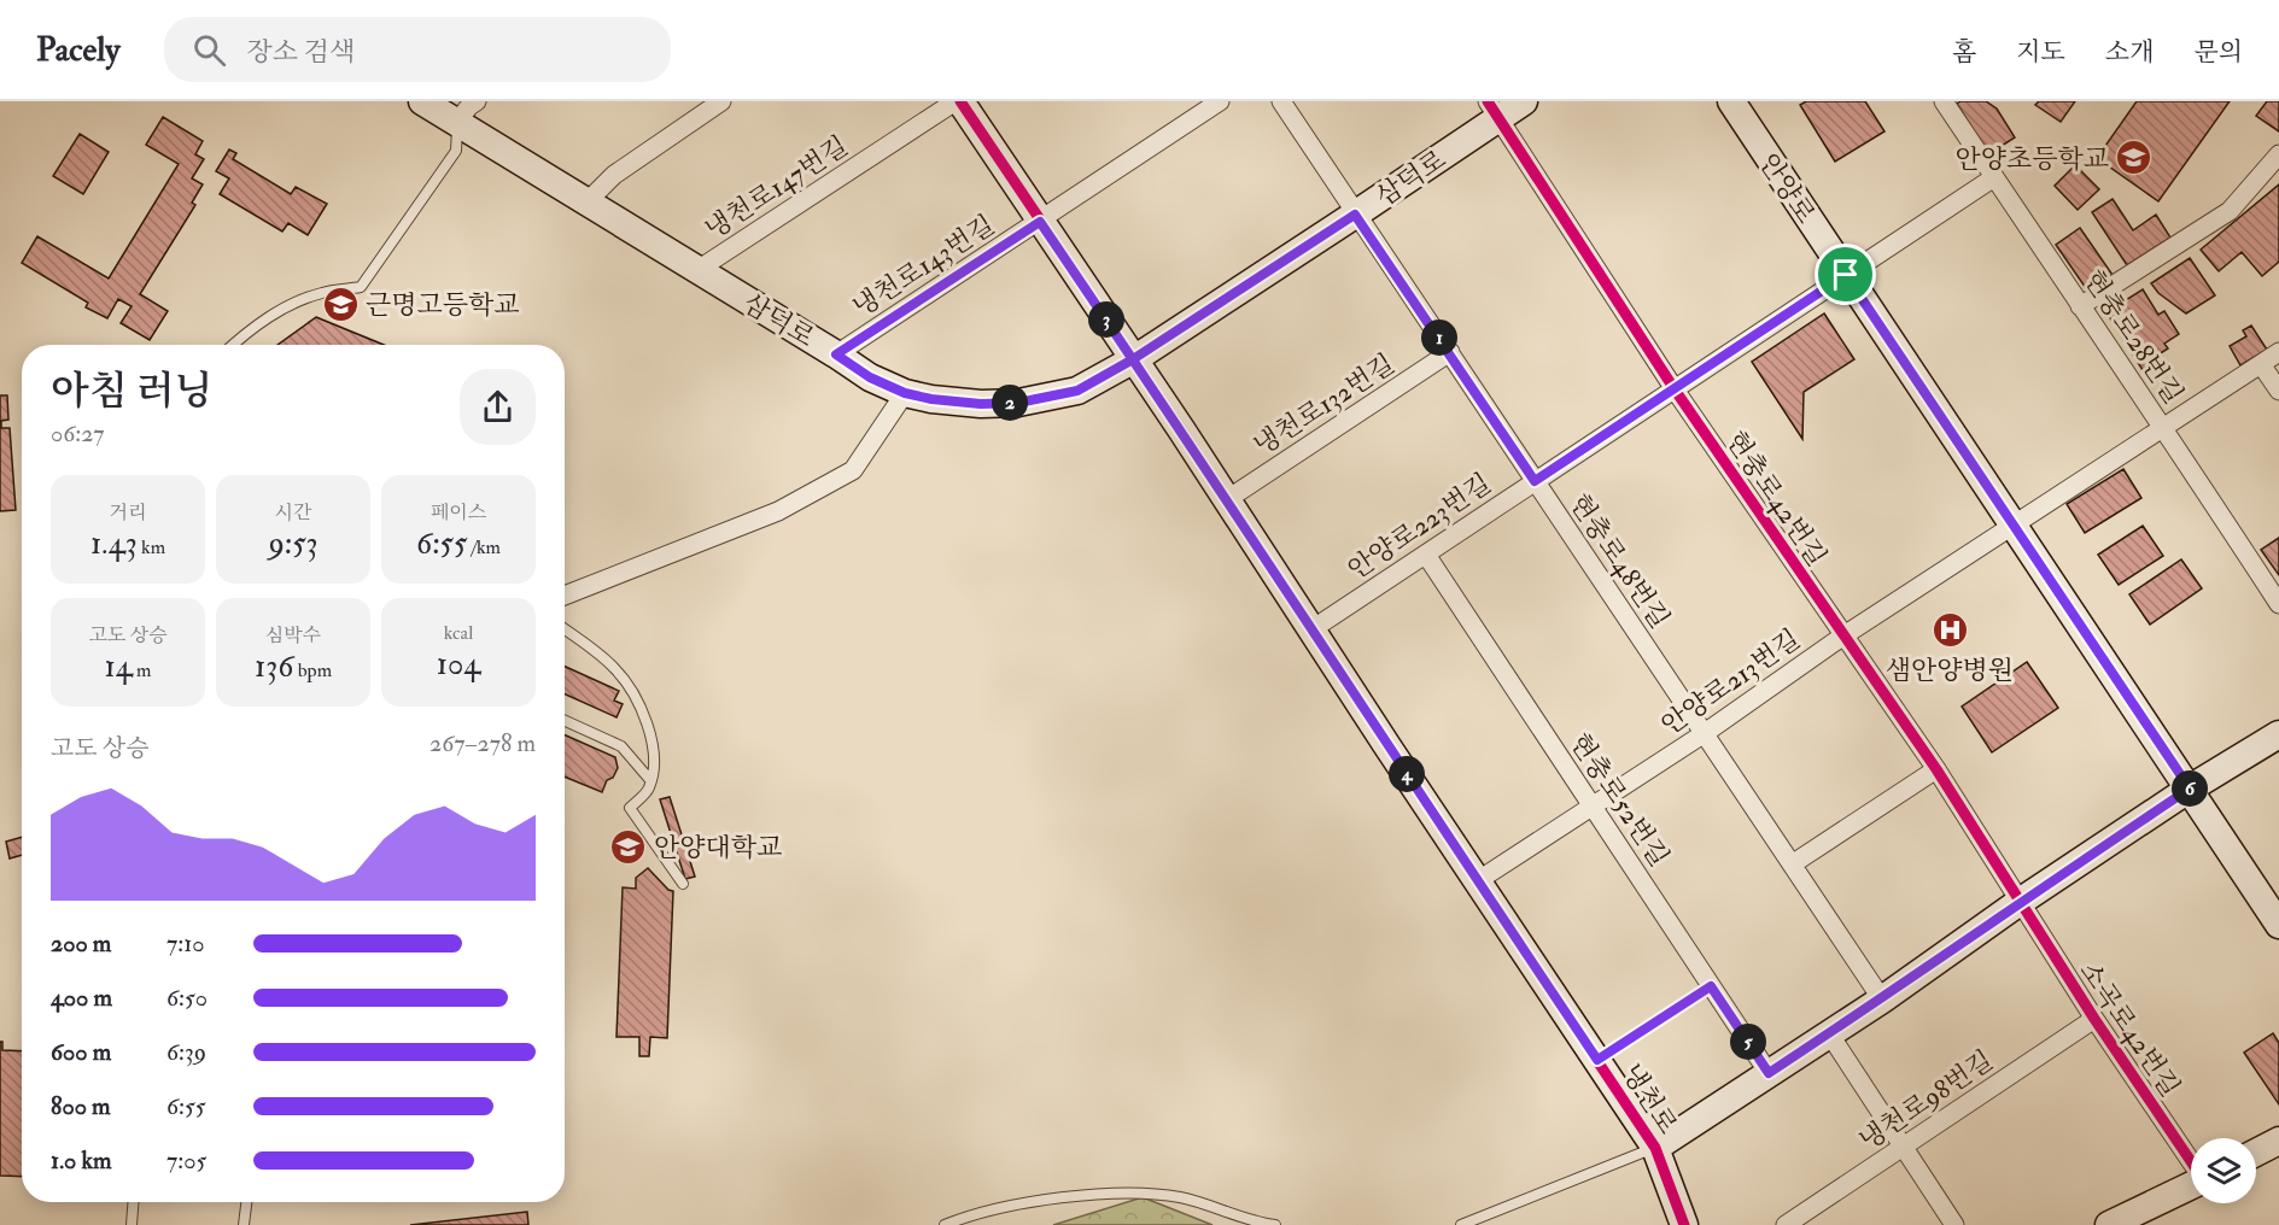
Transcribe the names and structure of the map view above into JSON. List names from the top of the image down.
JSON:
{
  "streets": {
    "street": [
      "삼덕로",
      "냉천로147번길",
      "안양로",
      "냉천로143번길",
      "현충로28번길",
      "냉천로132번길",
      "현충로42번길",
      "안양로223번길",
      "현충로48번길",
      "안양로213번길",
      "현충로52번길",
      "소곡로42번길",
      "냉천로",
      "냉천로98번길"
    ]
  },
  "crossings": [
    ["삼덕로", "냉천로147번길"],
    ["삼덕로", "냉천로143번길"],
    ["삼덕로", "현충로42번길"],
    ["삼덕로", "현충로48번길"],
    ["삼덕로", "냉천로"],
    ["냉천로147번길", "냉천로"],
    ["안양로", "안양로223번길"],
    ["안양로", "안양로213번길"],
    ["냉천로143번길", "냉천로"],
    ["현충로28번길", "안양로213번길"],
    ["냉천로132번길", "현충로48번길"],
    ["냉천로132번길", "냉천로"],
    ["현충로42번길", "안양로223번길"],
    ["현충로42번길", "안양로213번길"],
    ["현충로42번길", "소곡로42번길"],
    ["안양로223번길", "현충로48번길"],
    ["안양로223번길", "현충로52번길"],
    ["안양로223번길", "냉천로"],
    ["현충로48번길", "안양로213번길"],
    ["안양로213번길", "현충로52번길"],
    ["안양로213번길", "냉천로"],
    ["현충로52번길", "냉천로"],
    ["소곡로42번길", "냉천로98번길"]
  ],
  "places": {
    "school or university": ["안양초등학교", "근명고등학교", "안양대학교"],
    "hospital": ["샘안양병원"]
  },
  "page": {
    "header": "Pacely",
    "search": "장소 검색",
    "nav": [
      "홈",
      "지도",
      "소개",
      "문의"
    ],
    "pins": [
      "3",
      "1",
      "2",
      "4",
      "6",
      "5"
    ],
    "heading": ["아침 러닝", "06:27"],
    "stats": [
      ["거리", "1.43 km"],
      ["시간", "9:53"],
      ["페이스", "6:55 /km"],
      ["고도 상승", "14 m"],
      ["심박수", "136 bpm"],
      ["kcal", "104"]
    ],
    "chart": ["고도 상승", "267–278 m"],
    "list": [
      {
        "name": "200 m",
        "note": "7:10"
      },
      {
        "name": "400 m",
        "note": "6:50"
      },
      {
        "name": "600 m",
        "note": "6:39"
      },
      {
        "name": "800 m",
        "note": "6:55"
      },
      {
        "name": "1.0 km",
        "note": "7:05"
      }
    ]
  }
}
